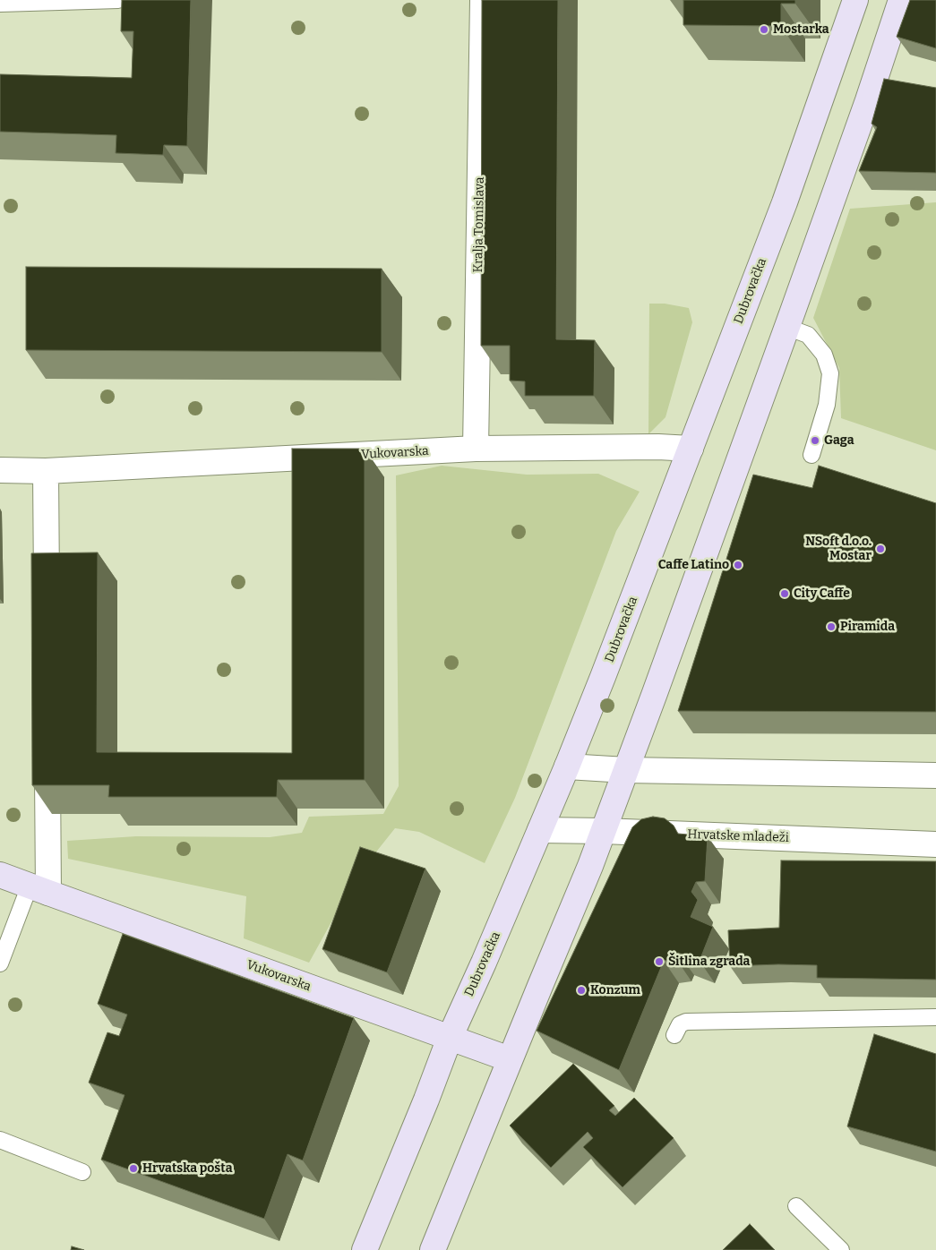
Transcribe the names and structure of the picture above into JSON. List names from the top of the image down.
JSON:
{
  "streets": {
    "street": [
      "Kralja Tomislava",
      "Dubrovačka",
      "Vukovarska",
      "Hrvatske mladeži"
    ]
  },
  "crossings": [
    ["Kralja Tomislava", "Vukovarska"],
    ["Dubrovačka", "Vukovarska"],
    ["Dubrovačka", "Hrvatske mladeži"]
  ],
  "places": [
    "Mostarka",
    "Gaga",
    "NSoft d.o.o. Mostar",
    "Caffe Latino",
    "City Caffe",
    "Piramida",
    "Šitlina zgrada",
    "Konzum",
    "Hrvatska pošta"
  ]
}
